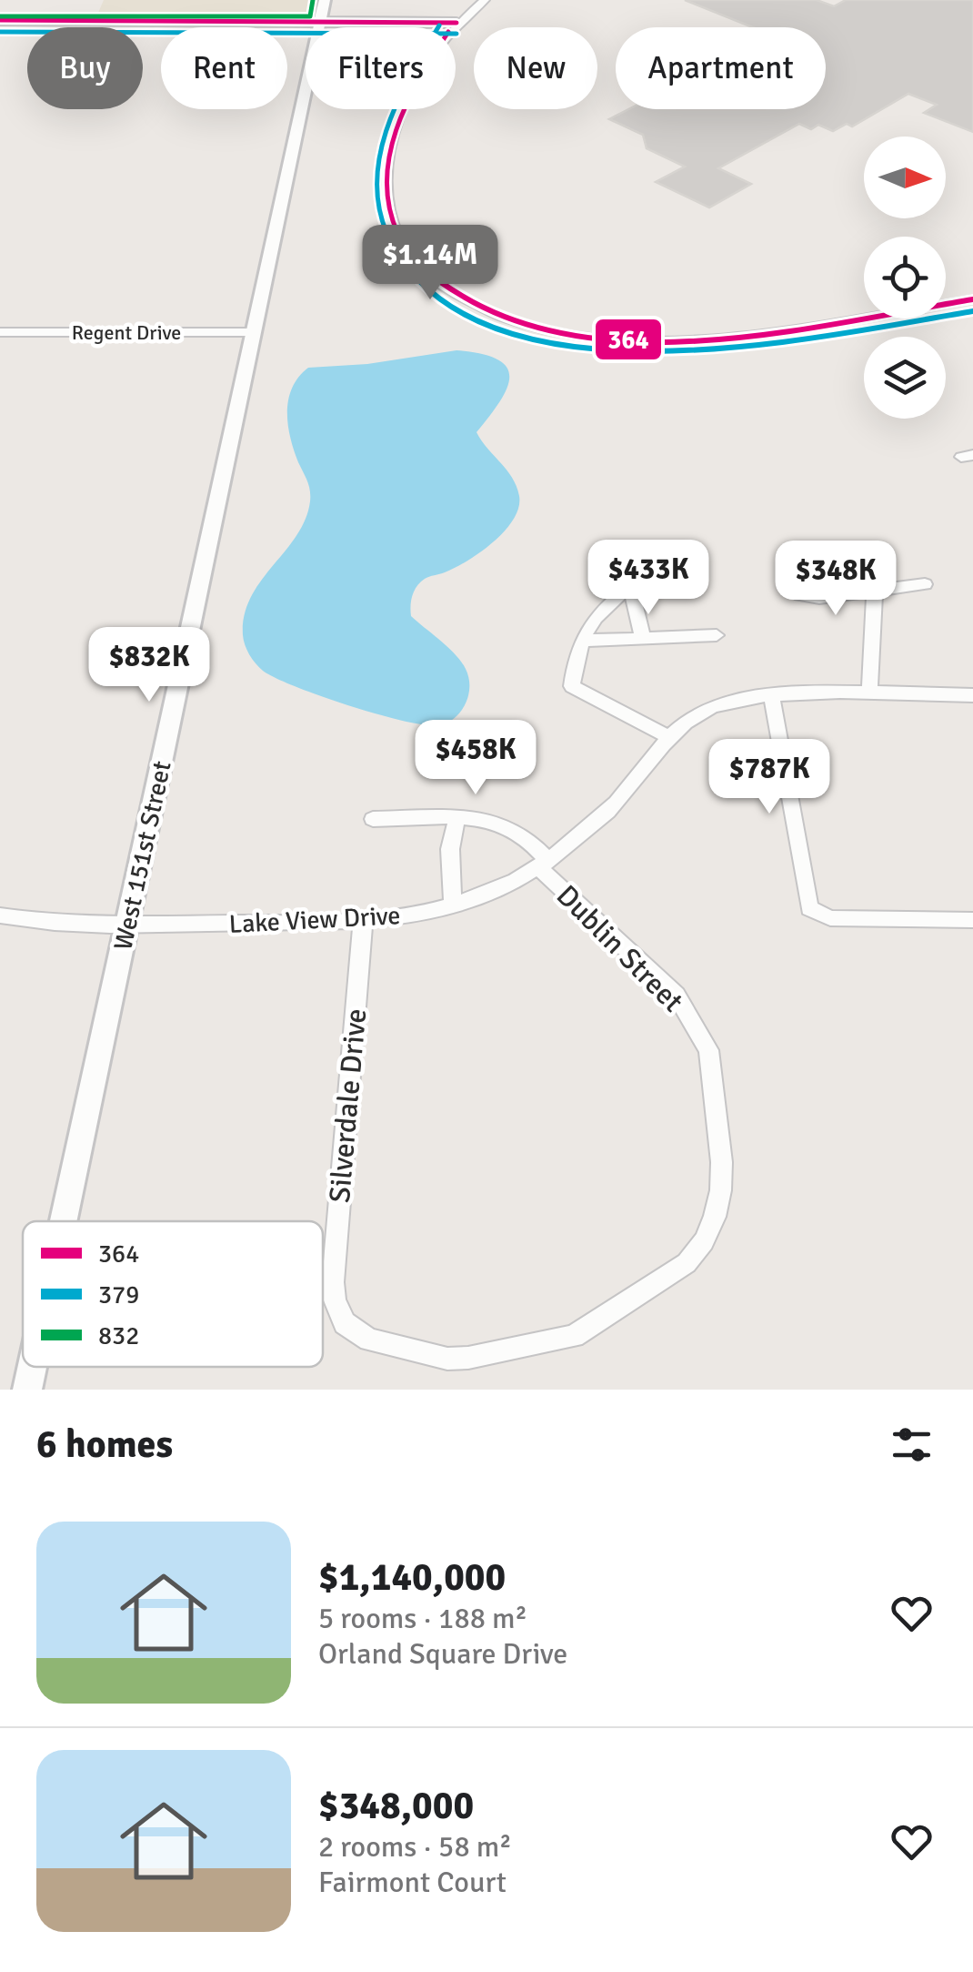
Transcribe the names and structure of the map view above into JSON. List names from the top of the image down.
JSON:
{
  "streets": {
    "street": [
      "Regent Drive",
      "West 151st Street",
      "Lake View Drive",
      "Dublin Street",
      "Silverdale Drive"
    ]
  },
  "crossings": [
    ["Regent Drive", "West 151st Street"],
    ["West 151st Street", "Lake View Drive"],
    ["Lake View Drive", "Dublin Street"],
    ["Lake View Drive", "Silverdale Drive"],
    ["Dublin Street", "Silverdale Drive"]
  ],
  "lines": ["transit line 832", "transit line 364", "transit line 379"],
  "legend": ["364", "379", "832"],
  "north": "right",
  "page": {
    "chip": [
      "Buy",
      "Rent",
      "Filters",
      "New",
      "Apartment"
    ],
    "price": [
      "$1.14M",
      "$433K",
      "$348K",
      "$832K",
      "$458K",
      "$787K"
    ],
    "heading": "6 homes",
    "list": [
      {
        "name": "$1,140,000",
        "note": "5 rooms · 188 m² · Orland Square Drive"
      },
      {
        "name": "$348,000",
        "note": "2 rooms · 58 m² · Fairmont Court"
      }
    ]
  }
}
